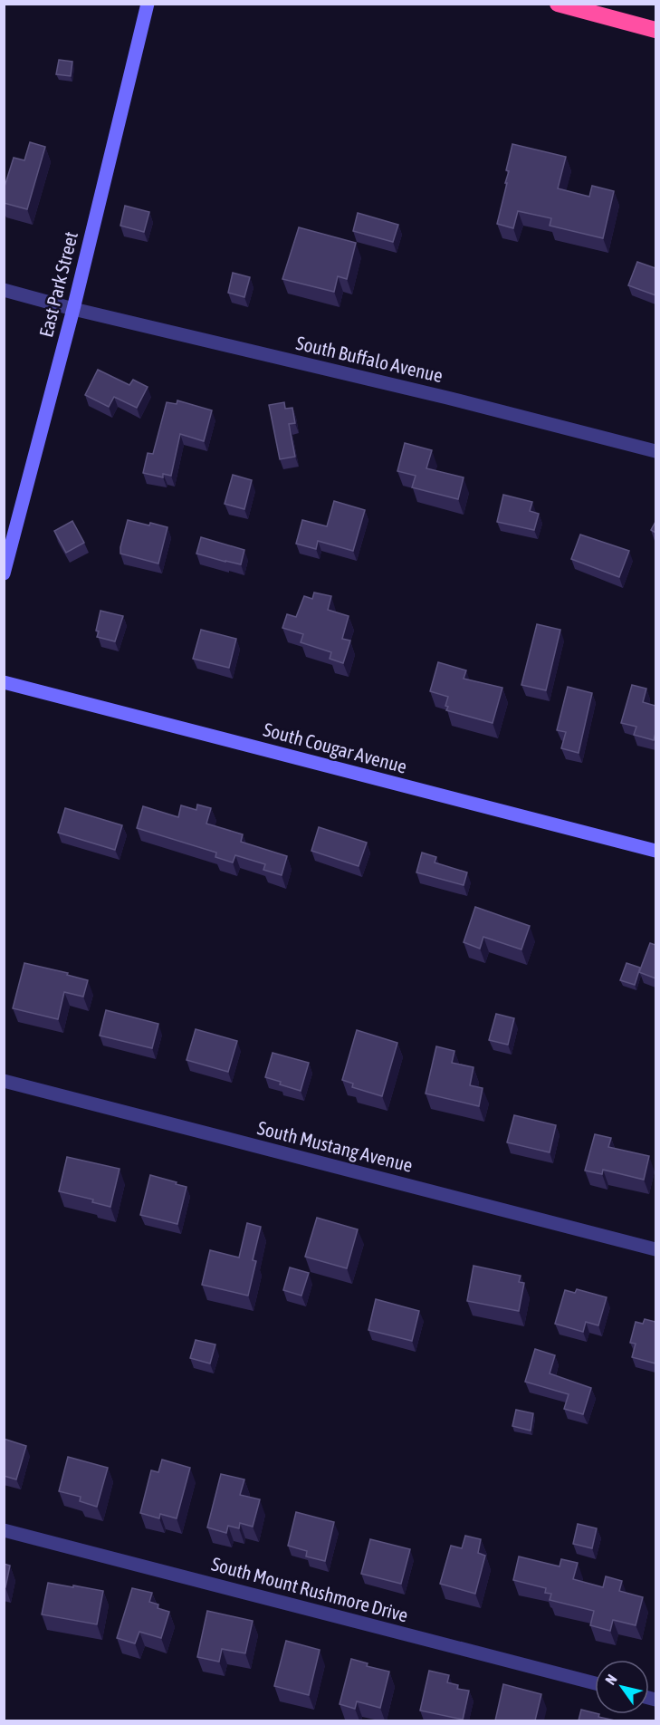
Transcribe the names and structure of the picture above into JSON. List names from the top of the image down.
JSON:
{
  "streets": {
    "street": [
      "East Park Street",
      "South Buffalo Avenue",
      "South Cougar Avenue",
      "South Mustang Avenue",
      "South Mount Rushmore Drive"
    ]
  },
  "crossings": [
    ["East Park Street", "South Buffalo Avenue"]
  ],
  "north": "top left"
}
